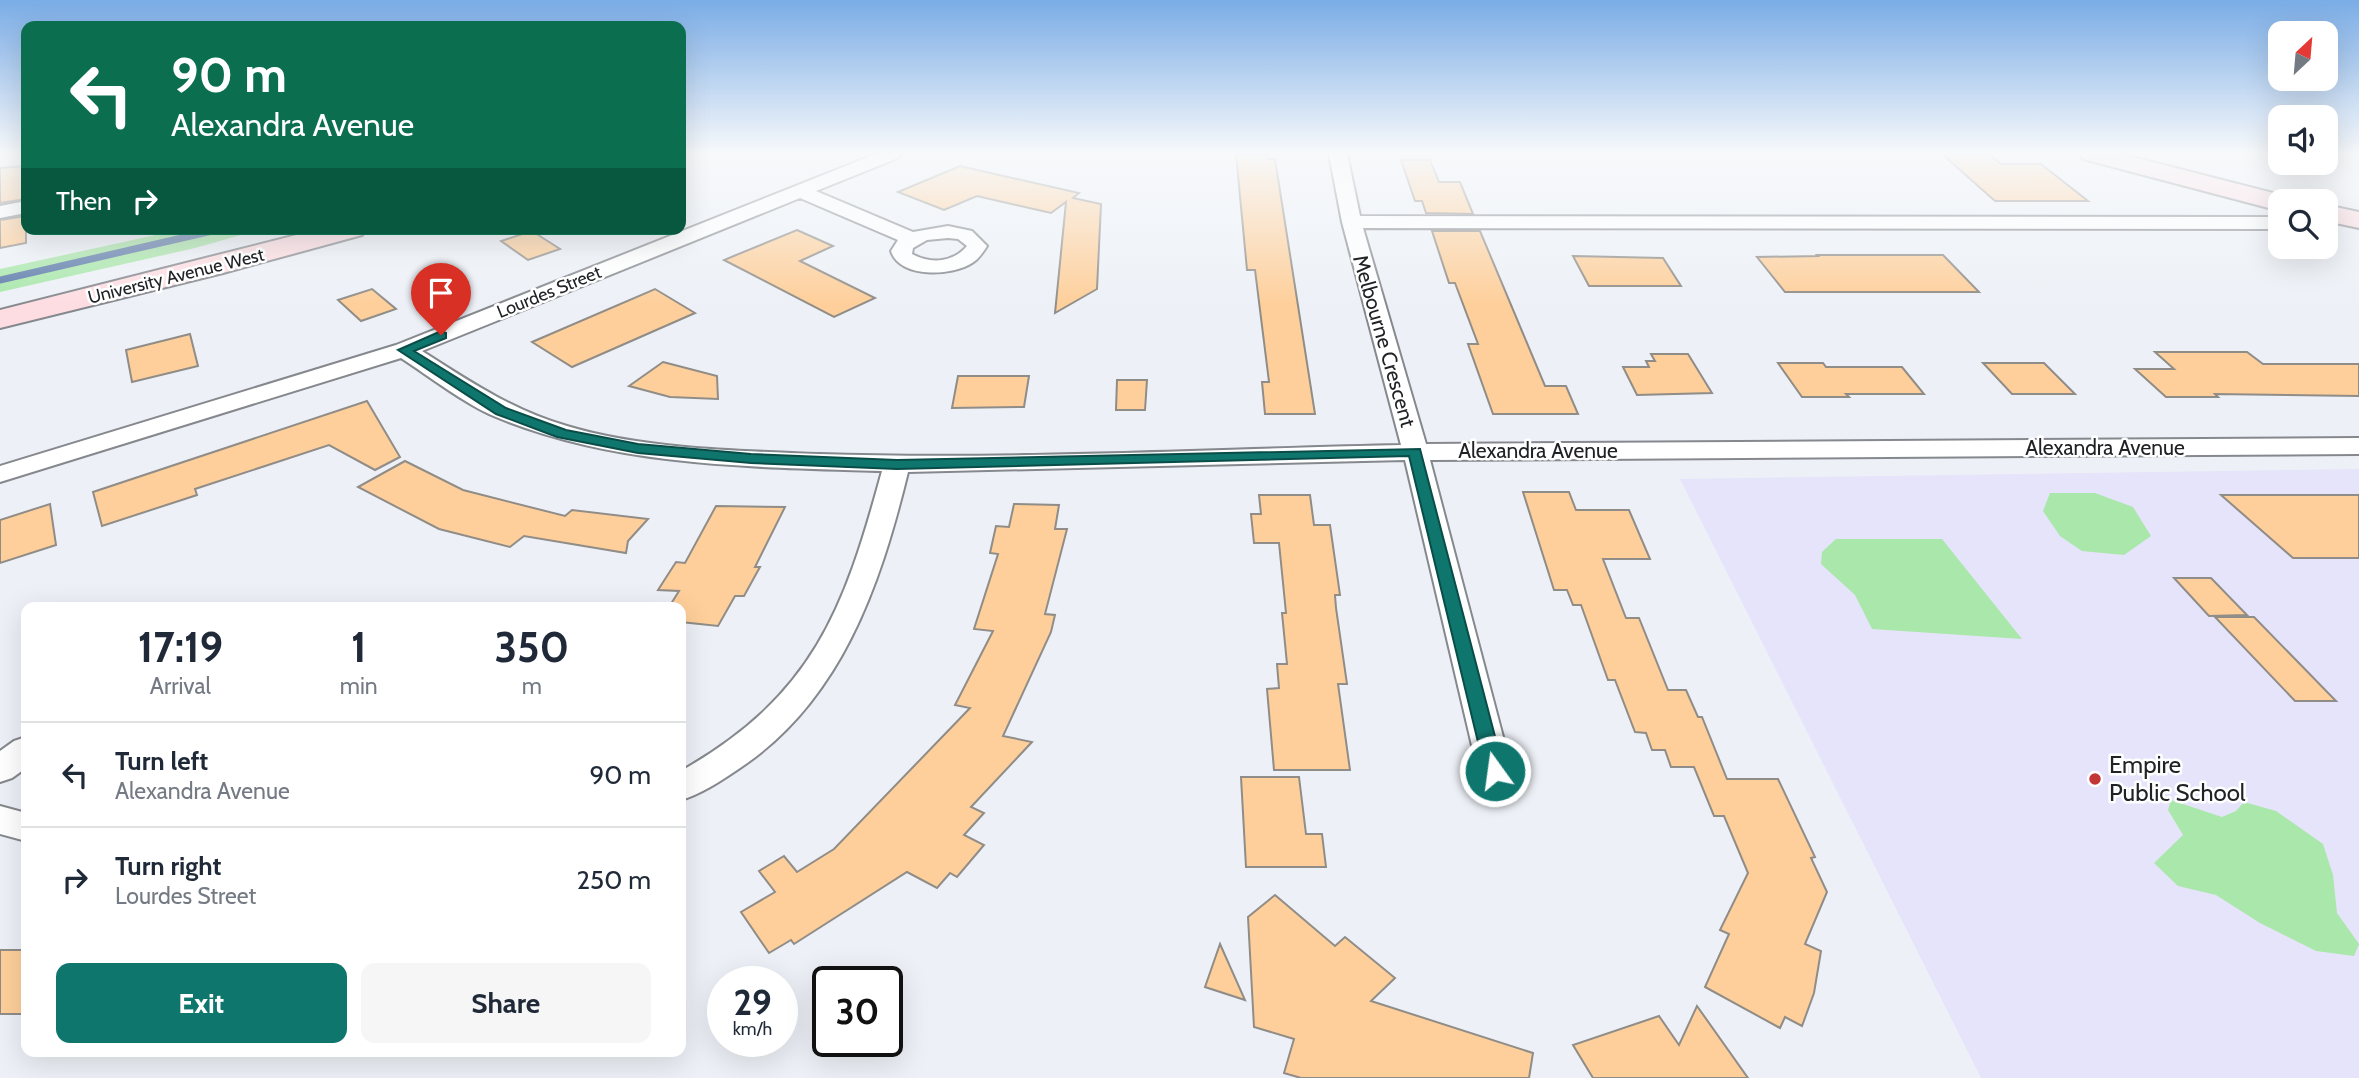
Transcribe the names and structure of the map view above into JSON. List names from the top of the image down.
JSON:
{
  "streets": {
    "main road": ["University Avenue West"],
    "street": ["Lourdes Street", "Melbourne Crescent", "Alexandra Avenue"]
  },
  "crossings": [
    ["Lourdes Street", "Alexandra Avenue"],
    ["Melbourne Crescent", "Alexandra Avenue"]
  ],
  "places": ["Empire Public School"],
  "north": "top right",
  "page": {
    "turn": ["90 m", "Alexandra Avenue"],
    "then": "Then",
    "eta": [
      "17:19",
      "Arrival",
      "1",
      "min",
      "350",
      "m"
    ],
    "list": [
      {
        "name": "Turn left",
        "note": "Alexandra Avenue",
        "value": "90 m"
      },
      {
        "name": "Turn right",
        "note": "Lourdes Street",
        "value": "250 m"
      }
    ],
    "buttons": ["Exit", "Share"],
    "speed": "29 km/h",
    "limit": "30"
  }
}
